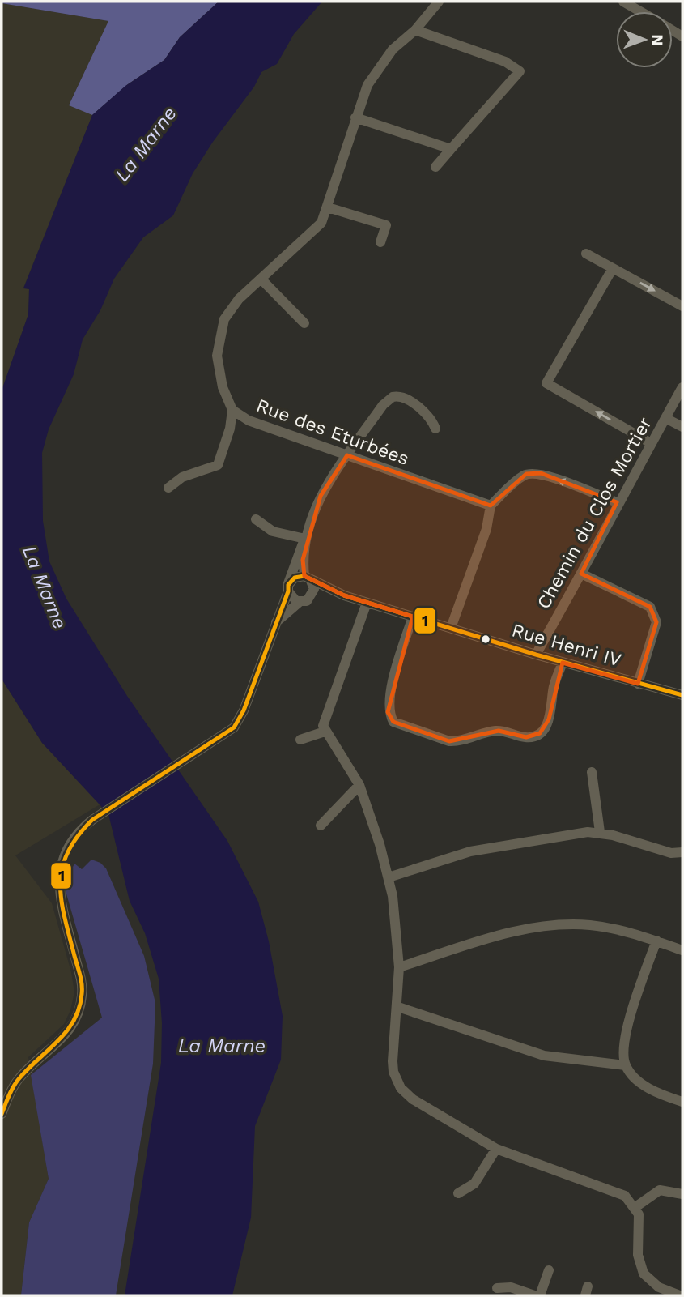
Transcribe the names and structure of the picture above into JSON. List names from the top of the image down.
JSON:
{
  "streets": {
    "street": ["Rue des Eturbées", "Chemin du Clos Mortier", "Rue Henri IV"]
  },
  "crossings": [
    ["Chemin du Clos Mortier", "Rue Henri IV"]
  ],
  "water": ["La Marne"],
  "lines": ["transit line 1"],
  "north": "right"
}
